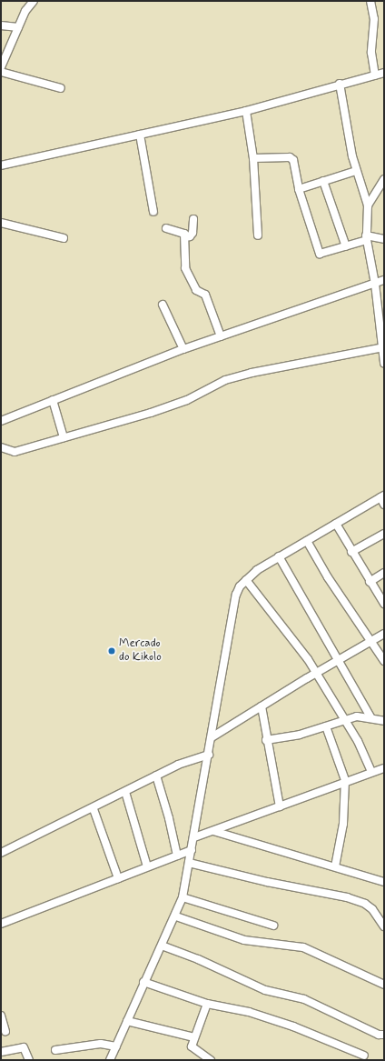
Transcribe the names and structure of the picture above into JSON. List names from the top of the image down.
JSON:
{
  "places": ["Mercado do Kikolo"]
}
